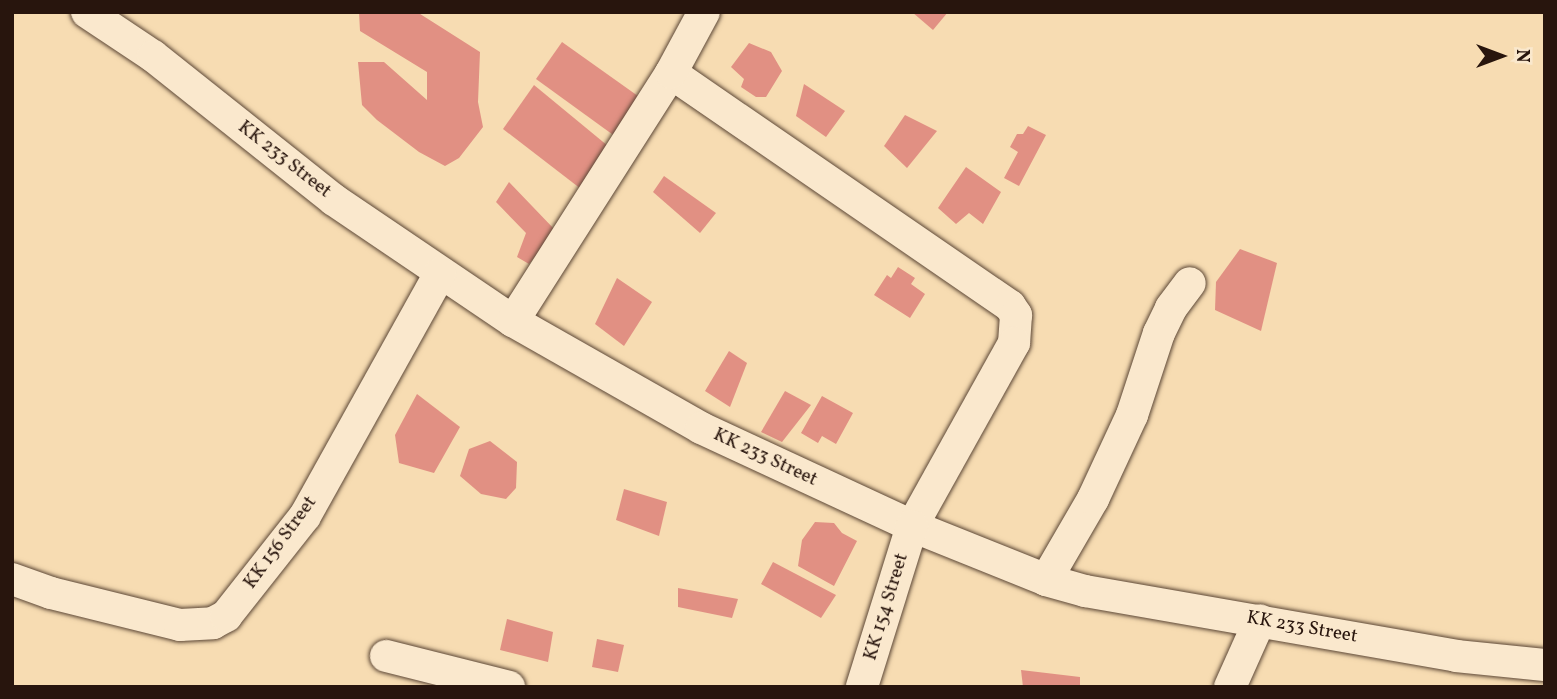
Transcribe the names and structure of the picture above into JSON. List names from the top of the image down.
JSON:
{
  "streets": {
    "street": ["KK 233 Street", "KK 156 Street", "KK 154 Street"]
  },
  "crossings": [
    ["KK 233 Street", "KK 156 Street"],
    ["KK 233 Street", "KK 154 Street"]
  ],
  "north": "right"
}
